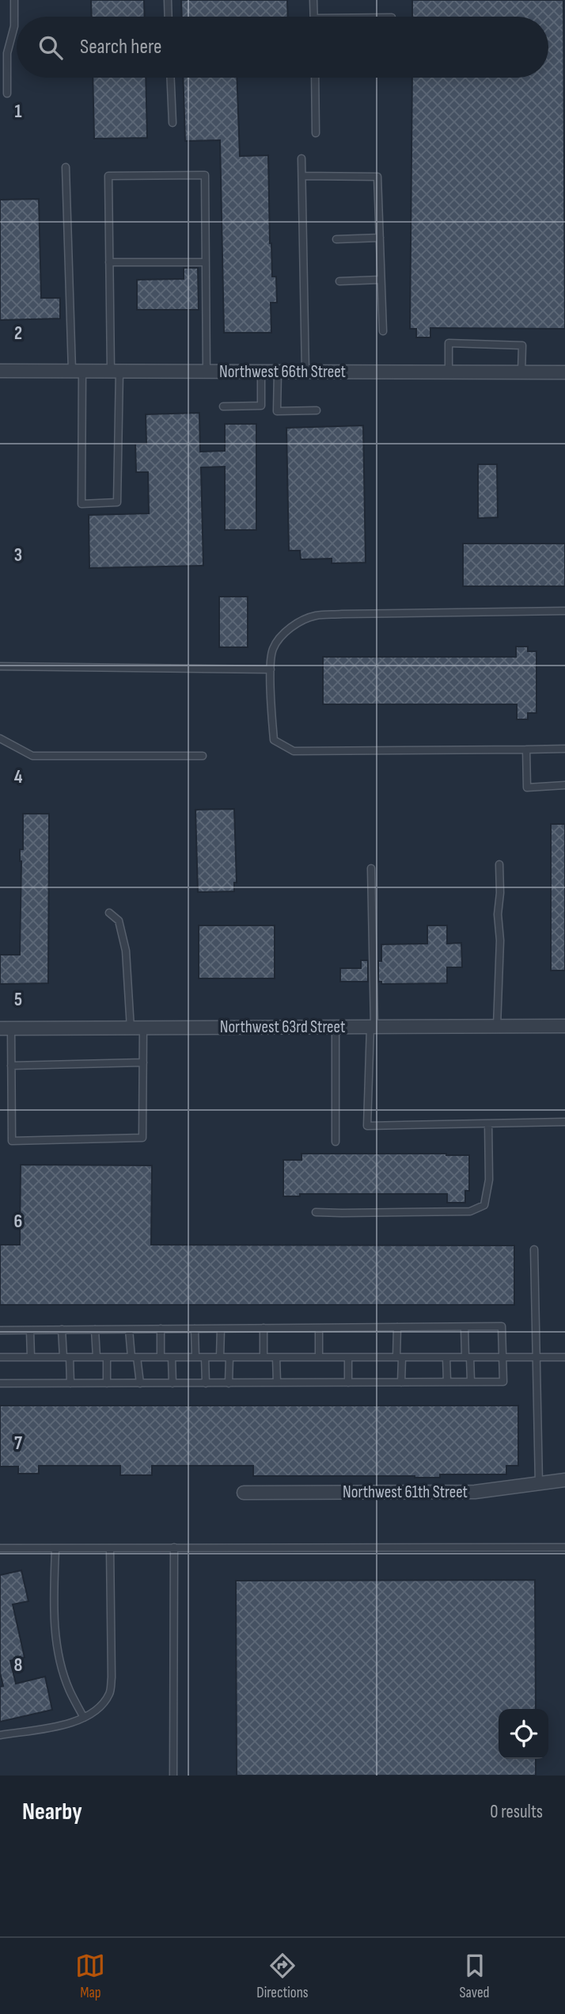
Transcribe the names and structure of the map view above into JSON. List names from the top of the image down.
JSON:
{
  "streets": {
    "street": ["Northwest 66th Street", "Northwest 63rd Street", "Northwest 61th Street"]
  },
  "page": {
    "search": "Search here",
    "heading": ["Nearby", "0 results"],
    "nav": ["Map", "Directions", "Saved"]
  },
  "grid": {
    "rows": [
      "1",
      "2",
      "3",
      "4",
      "5",
      "6",
      "7",
      "8"
    ]
  }
}
